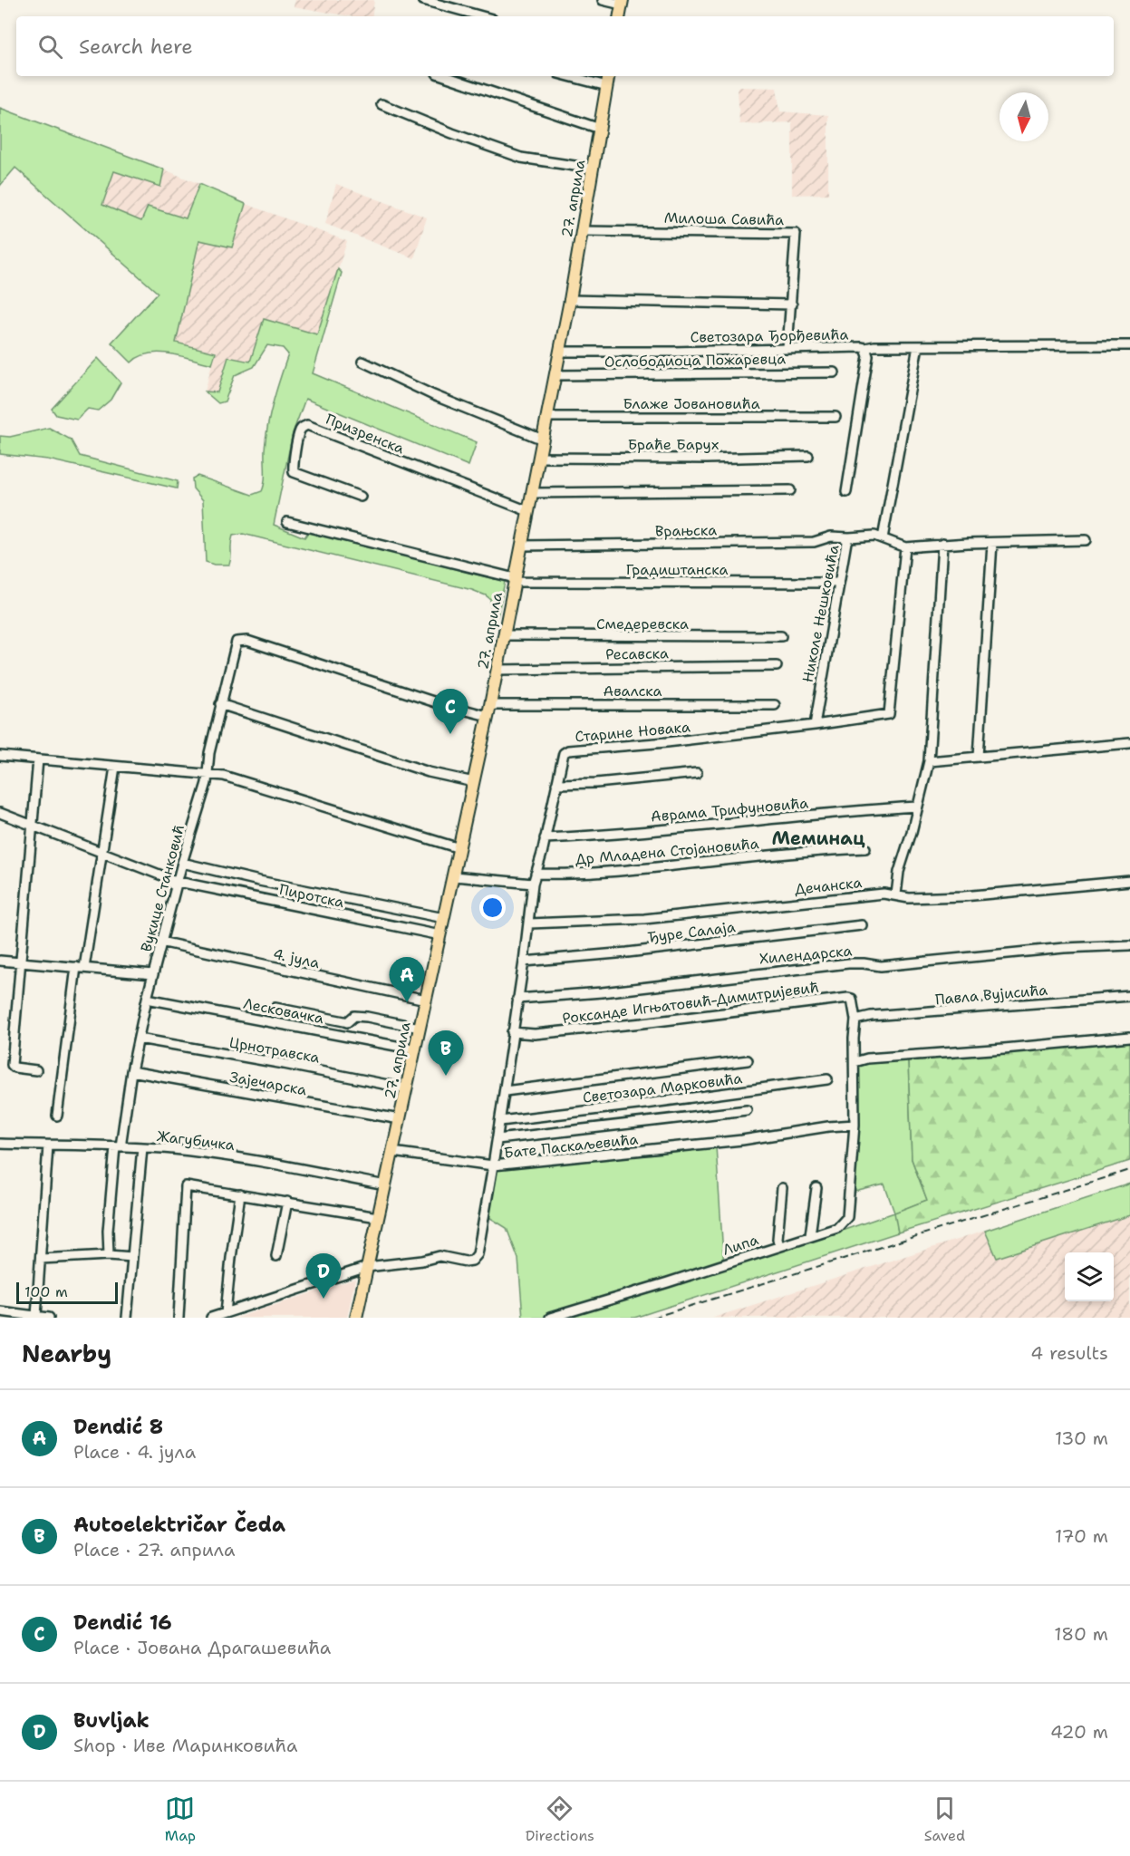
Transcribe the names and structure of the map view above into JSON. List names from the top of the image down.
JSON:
{
  "streets": {
    "main road": ["27. априла"],
    "street": [
      "Милоша Савића",
      "Светозара Ђорђевића",
      "Ослободиоца Пожаревца",
      "Блаже Јовановића",
      "Призренска",
      "Браће Барух",
      "Врањска",
      "Градиштанска",
      "Николе Нешковића",
      "Смедеревска",
      "Ресавска",
      "Авалска",
      "Старине Новака",
      "Аврама Трифуновића",
      "Др Младена Стојановића",
      "Дечанска",
      "Вукице Станковић",
      "Пиротска",
      "Ђуре Салаја",
      "Хилендарска",
      "4. јула",
      "Павла Вујисића",
      "Роксанде Игњатовић-Димитријевић",
      "Лесковачка",
      "Црнотравска",
      "Зајечарска",
      "Светозара Марковића",
      "Жагубичка",
      "Бате Паскаљевића",
      "Липа"
    ]
  },
  "crossings": [
    ["27. априла", "Милоша Савића"],
    ["27. априла", "Светозара Ђорђевића"],
    ["27. априла", "Ослободиоца Пожаревца"],
    ["27. априла", "Блаже Јовановића"],
    ["27. априла", "Призренска"],
    ["27. априла", "Браће Барух"],
    ["27. априла", "Врањска"],
    ["27. априла", "Градиштанска"],
    ["27. априла", "Смедеревска"],
    ["27. априла", "Ресавска"],
    ["27. априла", "Авалска"],
    ["27. априла", "Пиротска"],
    ["27. априла", "4. јула"],
    ["27. априла", "Лесковачка"],
    ["27. априла", "Црнотравска"],
    ["27. априла", "Зајечарска"],
    ["27. априла", "Жагубичка"],
    ["27. априла", "Бате Паскаљевића"],
    ["Врањска", "Николе Нешковића"],
    ["Градиштанска", "Николе Нешковића"],
    ["Николе Нешковића", "Старине Новака"],
    ["Авалска", "Вукице Станковић"],
    ["Старине Новака", "Аврама Трифуновића"],
    ["Старине Новака", "Др Младена Стојановића"],
    ["Старине Новака", "Дечанска"],
    ["Старине Новака", "Ђуре Салаја"],
    ["Старине Новака", "Хилендарска"],
    ["Старине Новака", "Роксанде Игњатовић-Димитријевић"],
    ["Старине Новака", "Светозара Марковића"],
    ["Старине Новака", "Бате Паскаљевића"],
    ["Вукице Станковић", "Пиротска"],
    ["Вукице Станковић", "4. јула"],
    ["Вукице Станковић", "Лесковачка"],
    ["Вукице Станковић", "Црнотравска"],
    ["Вукице Станковић", "Зајечарска"],
    ["Вукице Станковић", "Жагубичка"],
    ["Павла Вујисића", "Роксанде Игњатовић-Димитријевић"],
    ["Павла Вујисића", "Липа"],
    ["Роксанде Игњатовић-Димитријевић", "Липа"],
    ["Бате Паскаљевића", "Липа"]
  ],
  "districts": ["Меминац"],
  "scale_bar": "100 m",
  "north": "bottom",
  "page": {
    "search": "Search here",
    "pins": [
      "C",
      "A",
      "B",
      "D"
    ],
    "scale": "100 m",
    "heading": ["Nearby", "4 results"],
    "list": [
      {
        "mark": "A",
        "name": "Dendić 8",
        "note": "Place · 4. јула",
        "value": "130 m"
      },
      {
        "mark": "B",
        "name": "Autoelektričar Čeda",
        "note": "Place · 27. априла",
        "value": "170 m"
      },
      {
        "mark": "C",
        "name": "Dendić 16",
        "note": "Place · Јована Драгашевића",
        "value": "180 m"
      },
      {
        "mark": "D",
        "name": "Buvljak",
        "note": "Shop · Иве Маринковића",
        "value": "420 m"
      }
    ],
    "nav": ["Map", "Directions", "Saved"]
  }
}
